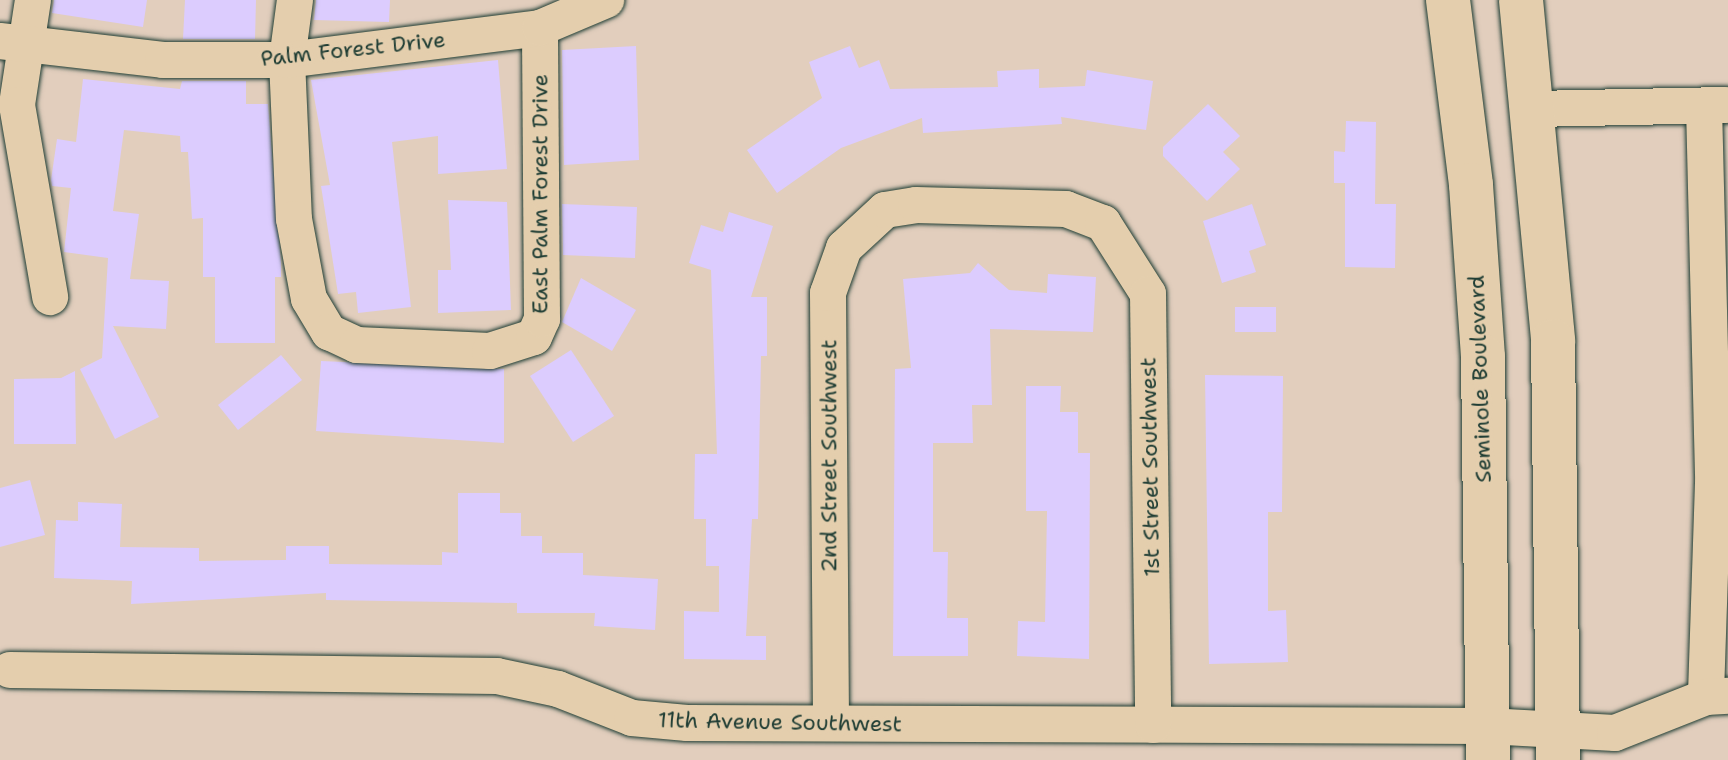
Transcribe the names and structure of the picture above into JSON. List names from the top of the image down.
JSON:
{
  "streets": {
    "main road": ["Seminole Boulevard"],
    "street": [
      "Palm Forest Drive",
      "East Palm Forest Drive",
      "2nd Street Southwest",
      "1st Street Southwest",
      "11th Avenue Southwest"
    ]
  },
  "crossings": [
    ["Palm Forest Drive", "East Palm Forest Drive"],
    ["Seminole Boulevard", "11th Avenue Southwest"],
    ["2nd Street Southwest", "1st Street Southwest"],
    ["2nd Street Southwest", "11th Avenue Southwest"],
    ["1st Street Southwest", "11th Avenue Southwest"]
  ]
}
